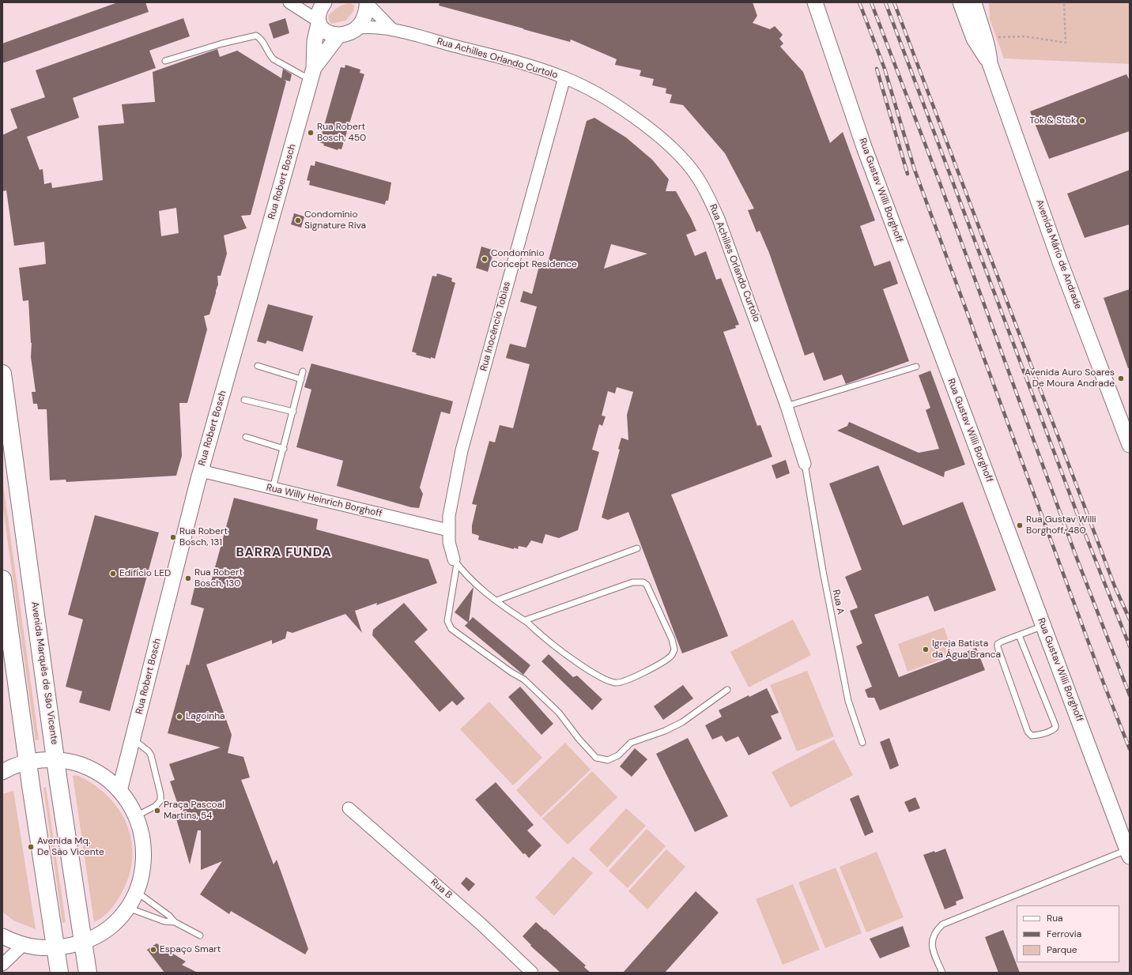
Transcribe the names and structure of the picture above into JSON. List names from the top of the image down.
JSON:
{
  "streets": {
    "main road": ["Avenida Marquês de São Vicente"],
    "street": [
      "Rua Achilles Orlando Curtolo",
      "Rua Robert Bosch",
      "Rua Gustav Willi Borghoff",
      "Avenida Mário de Andrade",
      "Rua Inocêncio Tobias",
      "Rua Willy Heinrich Borghoff",
      "Rua B"
    ],
    "lane": ["Rua A"]
  },
  "crossings": [
    ["Rua Achilles Orlando Curtolo", "Rua Inocêncio Tobias"],
    ["Rua Achilles Orlando Curtolo", "Rua A"],
    ["Rua Robert Bosch", "Rua Willy Heinrich Borghoff"],
    ["Rua Inocêncio Tobias", "Rua Willy Heinrich Borghoff"]
  ],
  "districts": ["BARRA FUNDA"],
  "places": [
    "Tok & Stok",
    "Rua Robert Bosch, 450",
    "Condomínio Signature Riva",
    "Condomínio Concept Residence",
    "Avenida Auro Soares De Moura Andrade",
    "Rua Gustav Willi Borghoff, 480",
    "Rua Robert Bosch, 131",
    "Edifício LED",
    "Rua Robert Bosch, 130",
    "Igreja Batista da Água Branca",
    "Lagoinha",
    "Praça Pascoal Martins, 54",
    "Avenida Mq. De São Vicente",
    "Espaço Smart"
  ],
  "legend": ["Rua", "Ferrovia", "Parque"]
}
